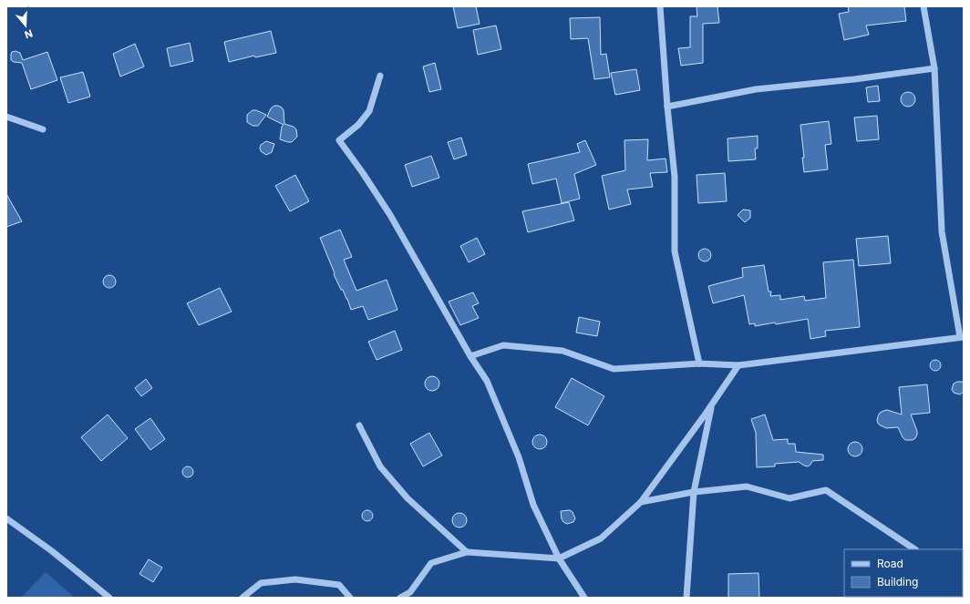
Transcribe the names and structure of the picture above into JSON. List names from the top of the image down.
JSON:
{
  "legend": ["Road", "Building"],
  "north": "bottom"
}
